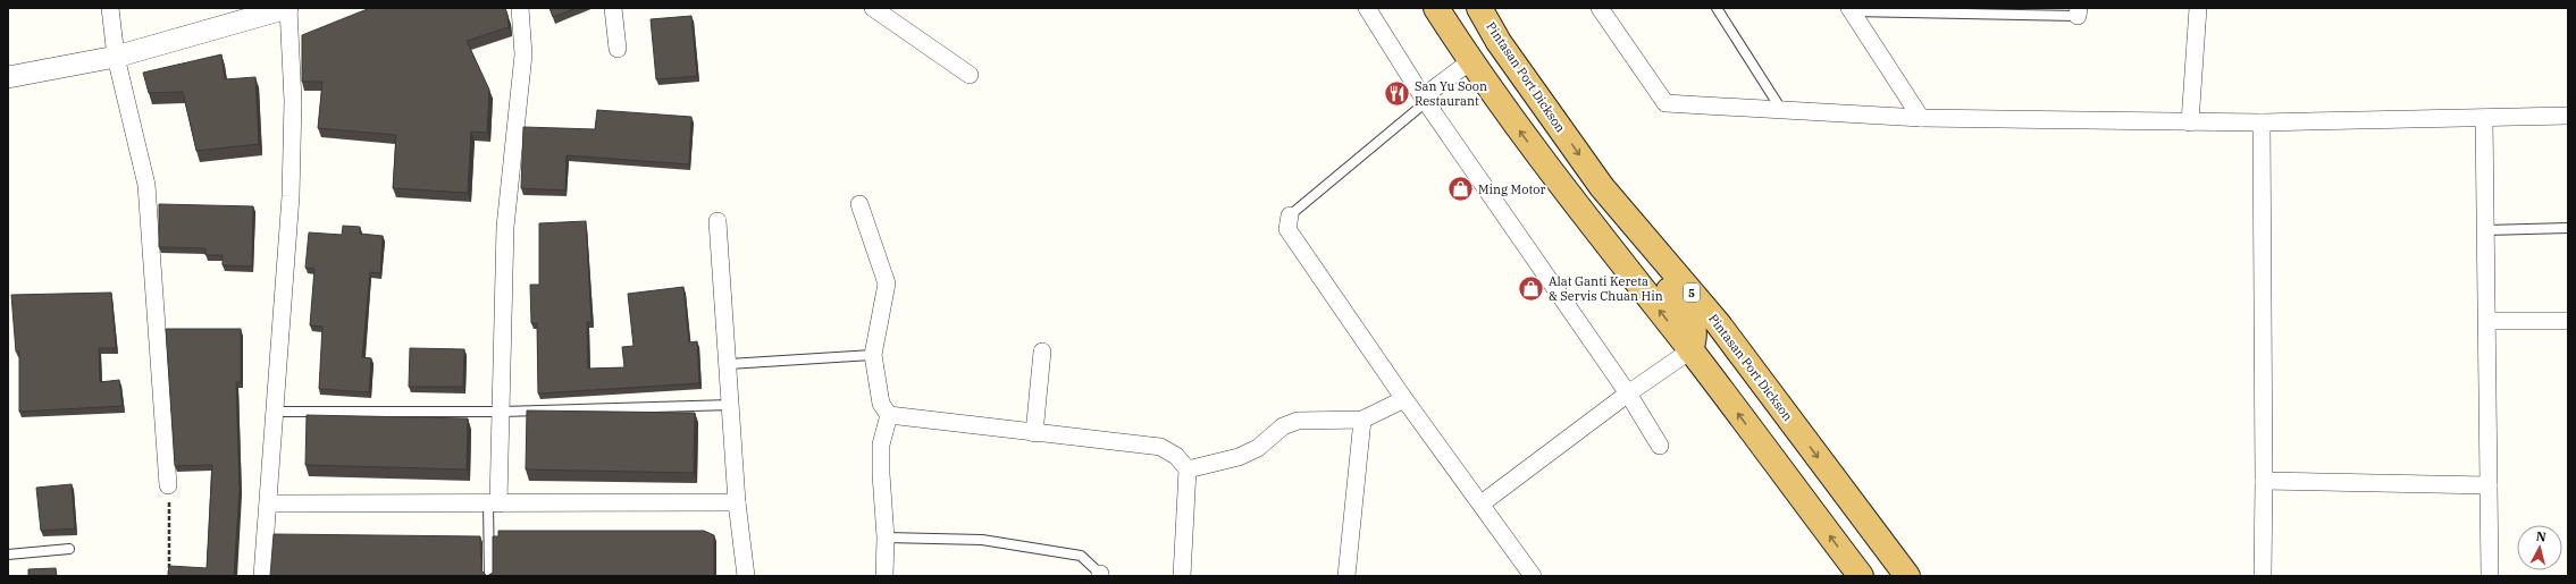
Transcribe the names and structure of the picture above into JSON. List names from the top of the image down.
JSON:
{
  "streets": {
    "highway": ["Pintasan Port Dickson", "5"]
  },
  "places": {
    "restaurant": ["San Yu Soon Restaurant"],
    "shop": ["Ming Motor", "Alat Ganti Kereta & Servis Chuan Hin"]
  },
  "north": "top"
}
